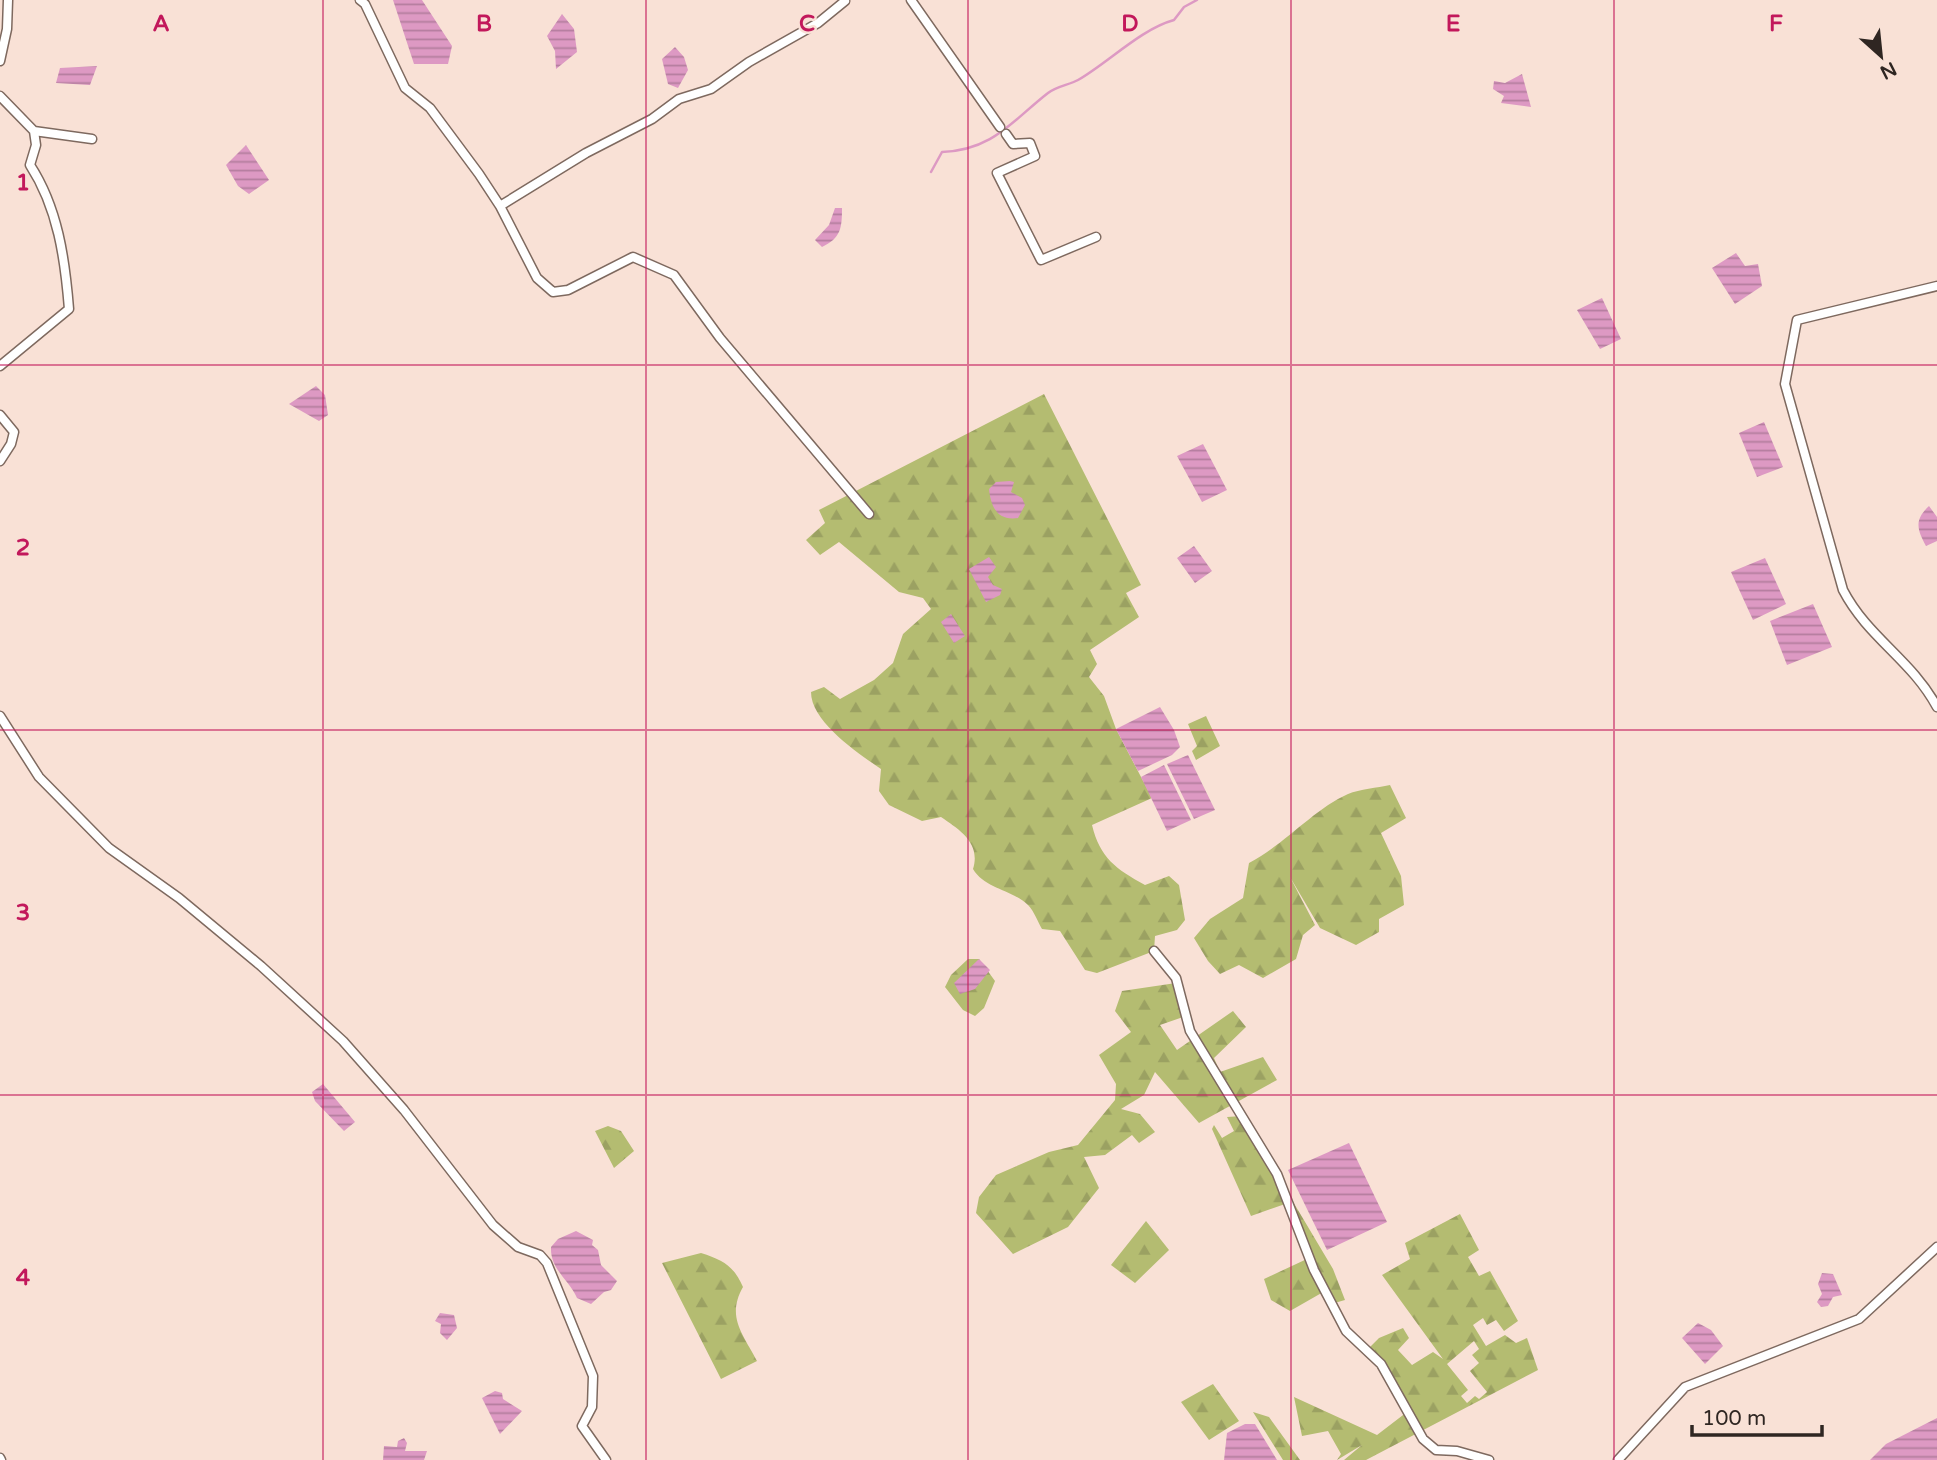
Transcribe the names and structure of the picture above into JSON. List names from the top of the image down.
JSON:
{
  "scale_bar": "100 m",
  "north": "bottom right",
  "grid": {
    "columns": [
      "A",
      "B",
      "C",
      "D",
      "E",
      "F"
    ],
    "rows": [
      "1",
      "2",
      "3",
      "4"
    ]
  }
}
